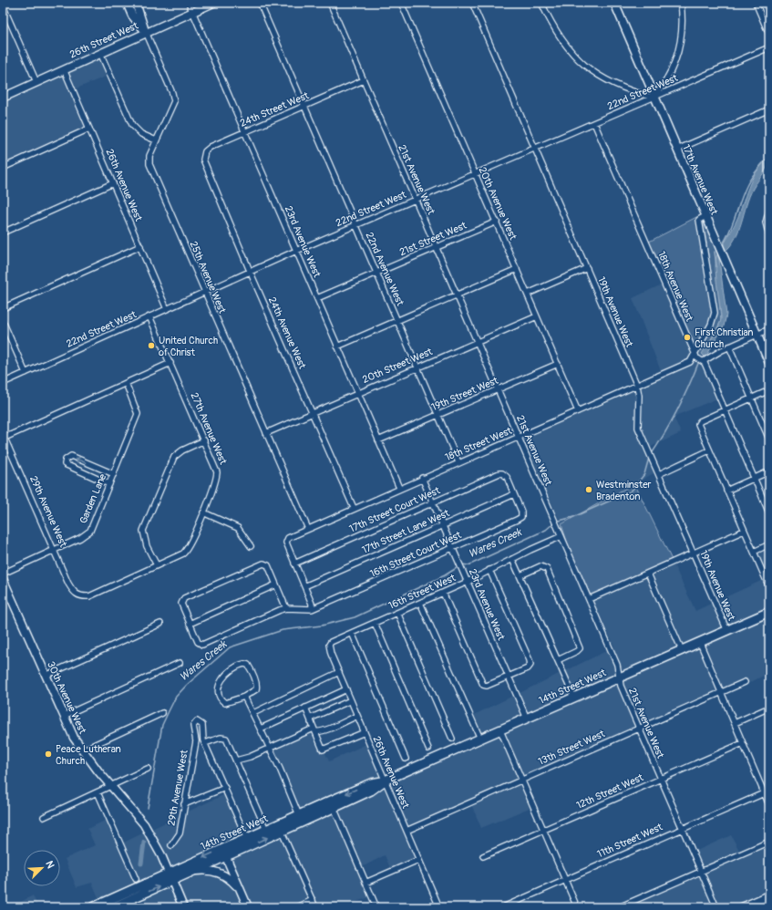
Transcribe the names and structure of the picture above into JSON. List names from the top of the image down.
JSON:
{
  "streets": {
    "main road": ["14th Street West"],
    "street": [
      "26th Street West",
      "22nd Street West",
      "24th Street West",
      "21st Avenue West",
      "17th Avenue West",
      "26th Avenue West",
      "20th Avenue West",
      "21st Street West",
      "23rd Avenue West",
      "22nd Avenue West",
      "25th Avenue West",
      "18th Avenue West",
      "19th Avenue West",
      "24th Avenue West",
      "20th Street West",
      "19th Street West",
      "27th Avenue West",
      "18th Street West",
      "Garden Lane",
      "17th Street Court West",
      "29th Avenue West",
      "17th Street Lane West",
      "16th Street Court West",
      "16th Street West",
      "30th Avenue West",
      "13th Street West",
      "12th Street West",
      "11th Street West"
    ]
  },
  "crossings": [
    ["26th Street West", "26th Avenue West"],
    ["26th Street West", "23rd Avenue West"],
    ["26th Street West", "25th Avenue West"],
    ["22nd Street West", "21st Avenue West"],
    ["22nd Street West", "17th Avenue West"],
    ["22nd Street West", "26th Avenue West"],
    ["22nd Street West", "20th Avenue West"],
    ["22nd Street West", "23rd Avenue West"],
    ["22nd Street West", "22nd Avenue West"],
    ["22nd Street West", "25th Avenue West"],
    ["22nd Street West", "18th Avenue West"],
    ["22nd Street West", "19th Avenue West"],
    ["22nd Street West", "24th Avenue West"],
    ["22nd Street West", "27th Avenue West"],
    ["24th Street West", "21st Avenue West"],
    ["24th Street West", "23rd Avenue West"],
    ["24th Street West", "22nd Avenue West"],
    ["24th Street West", "24th Avenue West"],
    ["21st Avenue West", "21st Street West"],
    ["21st Avenue West", "20th Street West"],
    ["21st Avenue West", "19th Street West"],
    ["21st Avenue West", "18th Street West"],
    ["21st Avenue West", "16th Street West"],
    ["21st Avenue West", "14th Street West"],
    ["21st Avenue West", "13th Street West"],
    ["21st Avenue West", "12th Street West"],
    ["21st Avenue West", "11th Street West"],
    ["17th Avenue West", "18th Street West"],
    ["26th Avenue West", "16th Street West"],
    ["26th Avenue West", "14th Street West"],
    ["26th Avenue West", "13th Street West"],
    ["20th Avenue West", "21st Street West"],
    ["20th Avenue West", "20th Street West"],
    ["20th Avenue West", "19th Street West"],
    ["20th Avenue West", "18th Street West"],
    ["21st Street West", "23rd Avenue West"],
    ["21st Street West", "22nd Avenue West"],
    ["23rd Avenue West", "20th Street West"],
    ["23rd Avenue West", "19th Street West"],
    ["23rd Avenue West", "18th Street West"],
    ["23rd Avenue West", "17th Street Court West"],
    ["23rd Avenue West", "17th Street Lane West"],
    ["23rd Avenue West", "16th Street Court West"],
    ["23rd Avenue West", "16th Street West"],
    ["23rd Avenue West", "14th Street West"],
    ["22nd Avenue West", "20th Street West"],
    ["22nd Avenue West", "19th Street West"],
    ["22nd Avenue West", "18th Street West"],
    ["25th Avenue West", "20th Street West"],
    ["25th Avenue West", "18th Street West"],
    ["18th Avenue West", "18th Street West"],
    ["19th Avenue West", "18th Street West"],
    ["19th Avenue West", "14th Street West"],
    ["24th Avenue West", "20th Street West"],
    ["24th Avenue West", "18th Street West"],
    ["18th Street West", "17th Street Court West"],
    ["Garden Lane", "29th Avenue West"],
    ["17th Street Court West", "17th Street Lane West"],
    ["17th Street Court West", "16th Street Court West"],
    ["17th Street Lane West", "16th Street Court West"],
    ["14th Street West", "30th Avenue West"]
  ],
  "water": ["Wares Creek"],
  "places": [
    "First Christian Church",
    "United Church of Christ",
    "Westminster Bradenton",
    "Peace Lutheran Church"
  ],
  "north": "top right"
}
